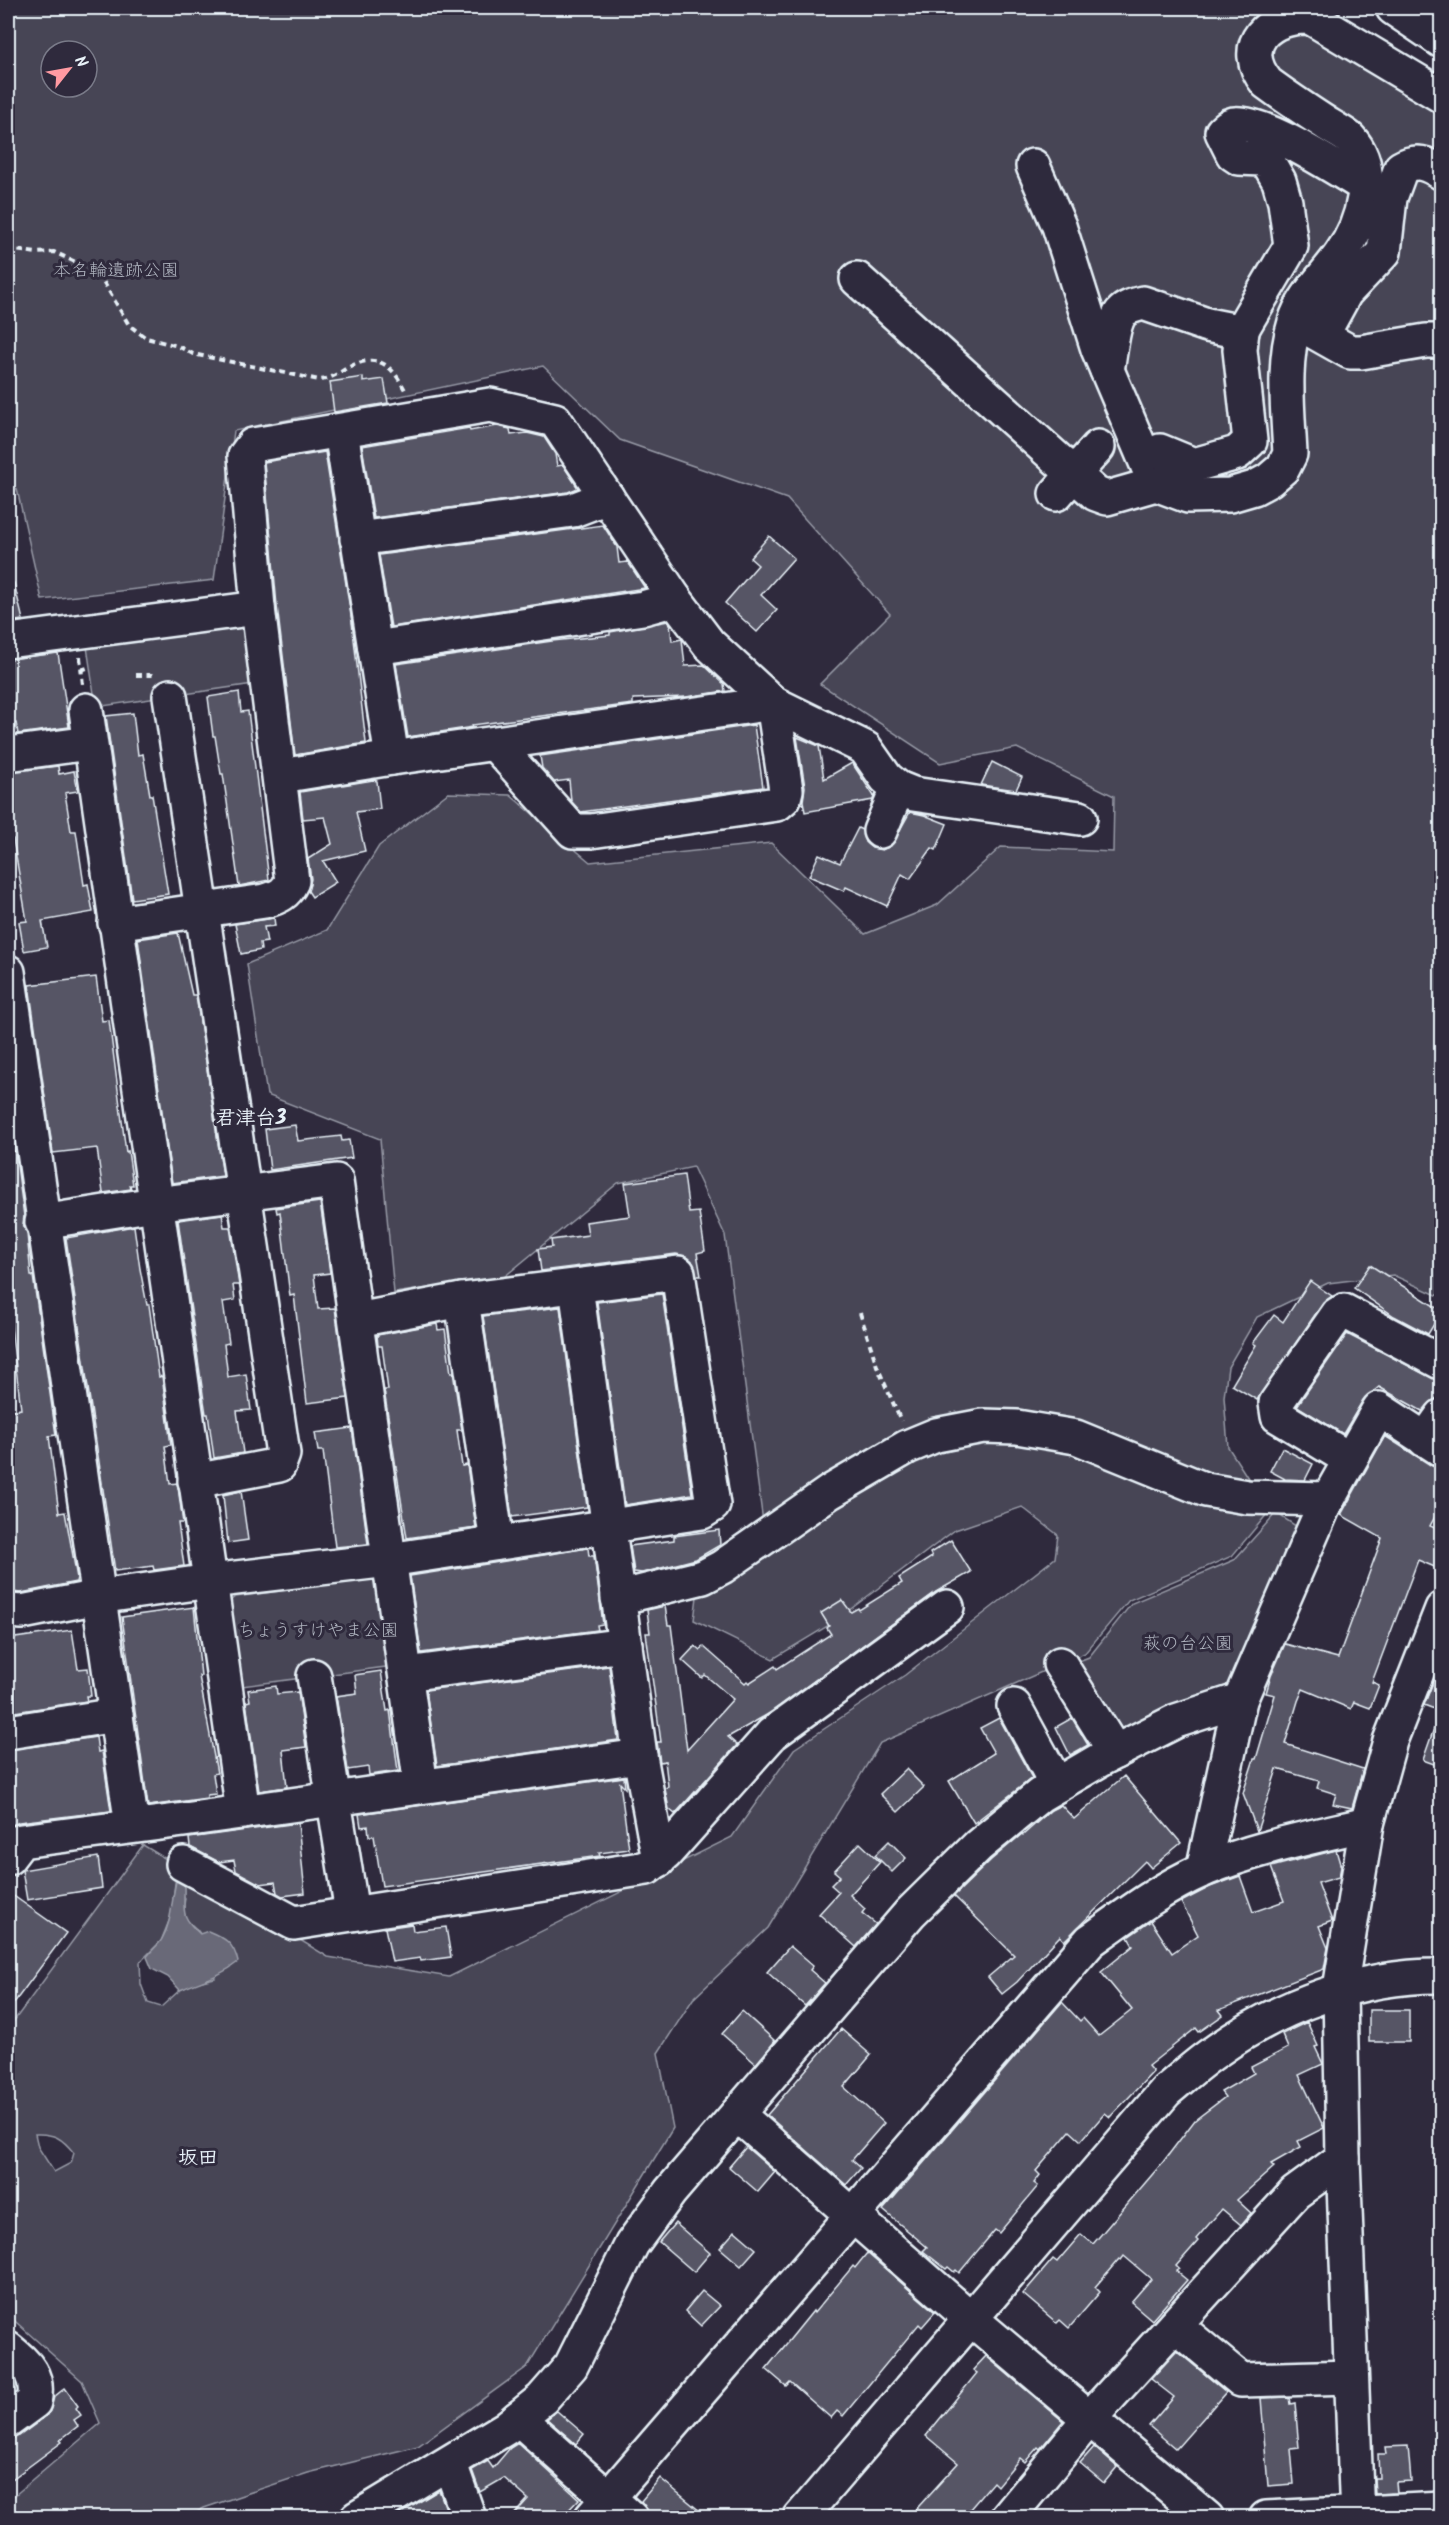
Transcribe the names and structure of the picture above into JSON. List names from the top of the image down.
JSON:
{
  "districts": ["君津台3", "坂田"],
  "parks": ["本名輪遺跡公園", "ちょうすけやま公園", "萩の台公園"],
  "north": "top right"
}
